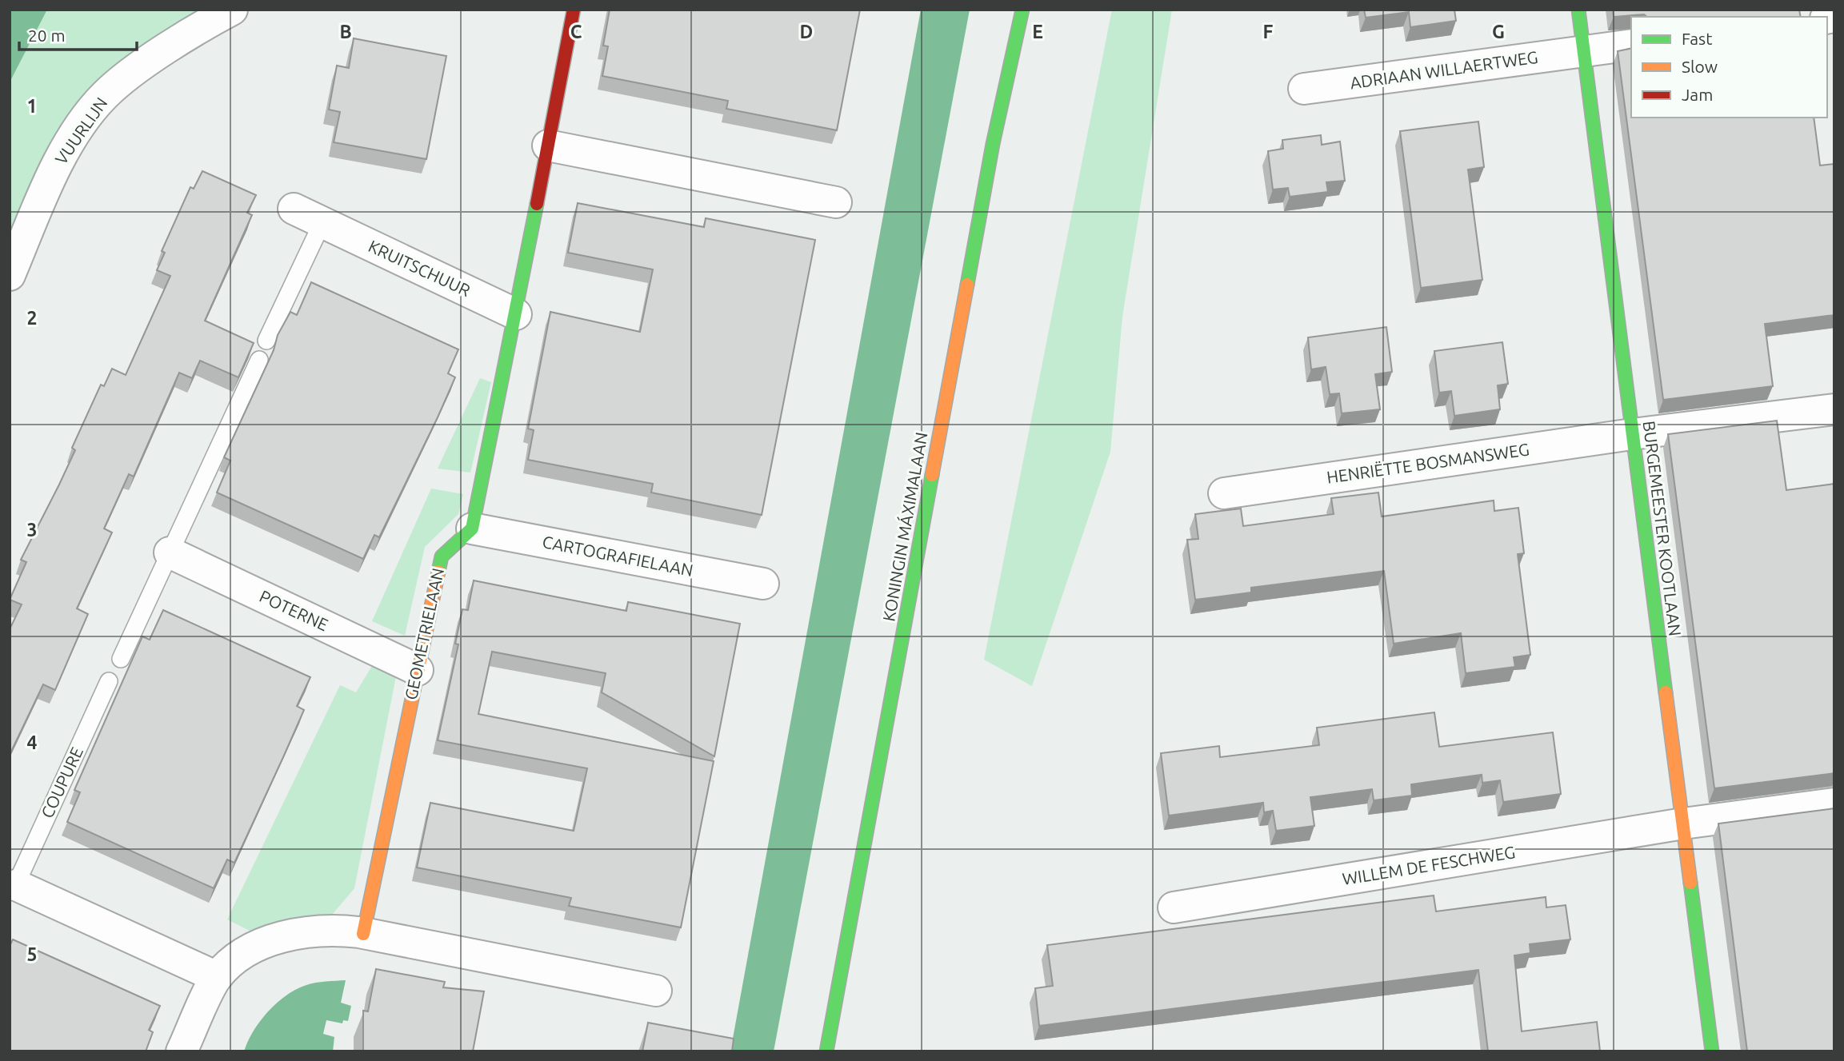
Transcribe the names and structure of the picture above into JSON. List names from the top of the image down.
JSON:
{
  "streets": {
    "street": [
      "ADRIAAN WILLAERTWEG",
      "VUURLIJN",
      "KRUITSCHUUR",
      "HENRIËTTE BOSMANSWEG",
      "KONINGIN MÁXIMALAAN",
      "BURGEMEESTER KOOTLAAN",
      "CARTOGRAFIELAAN",
      "POTERNE",
      "GEOMETRIELAAN",
      "COUPURE",
      "WILLEM DE FESCHWEG"
    ]
  },
  "crossings": [
    ["ADRIAAN WILLAERTWEG", "BURGEMEESTER KOOTLAAN"],
    ["HENRIËTTE BOSMANSWEG", "BURGEMEESTER KOOTLAAN"],
    ["BURGEMEESTER KOOTLAAN", "WILLEM DE FESCHWEG"],
    ["CARTOGRAFIELAAN", "GEOMETRIELAAN"],
    ["POTERNE", "GEOMETRIELAAN"]
  ],
  "legend": ["Fast", "Slow", "Jam"],
  "scale_bar": "20 m",
  "grid": {
    "columns": [
      "B",
      "C",
      "D",
      "E",
      "F",
      "G"
    ],
    "rows": [
      "1",
      "2",
      "3",
      "4",
      "5"
    ]
  }
}
